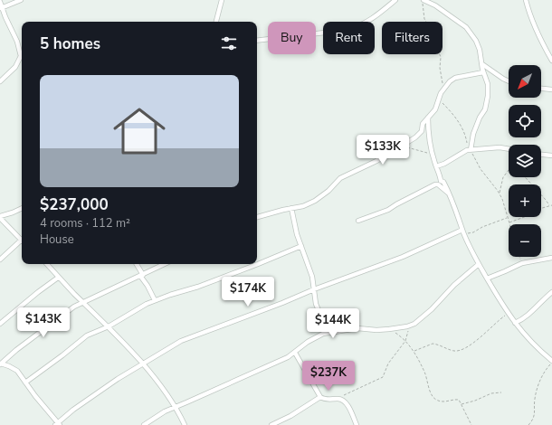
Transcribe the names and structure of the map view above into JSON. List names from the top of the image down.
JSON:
{
  "north": "bottom left",
  "page": {
    "chip": ["Buy", "Rent", "Filters"],
    "heading": "5 homes",
    "map_buttons": ["+", "−"],
    "list": [
      {
        "name": "$237,000",
        "note": "4 rooms · 112 m² · House"
      }
    ],
    "price": [
      "$133K",
      "$174K",
      "$143K",
      "$144K",
      "$237K"
    ]
  }
}
